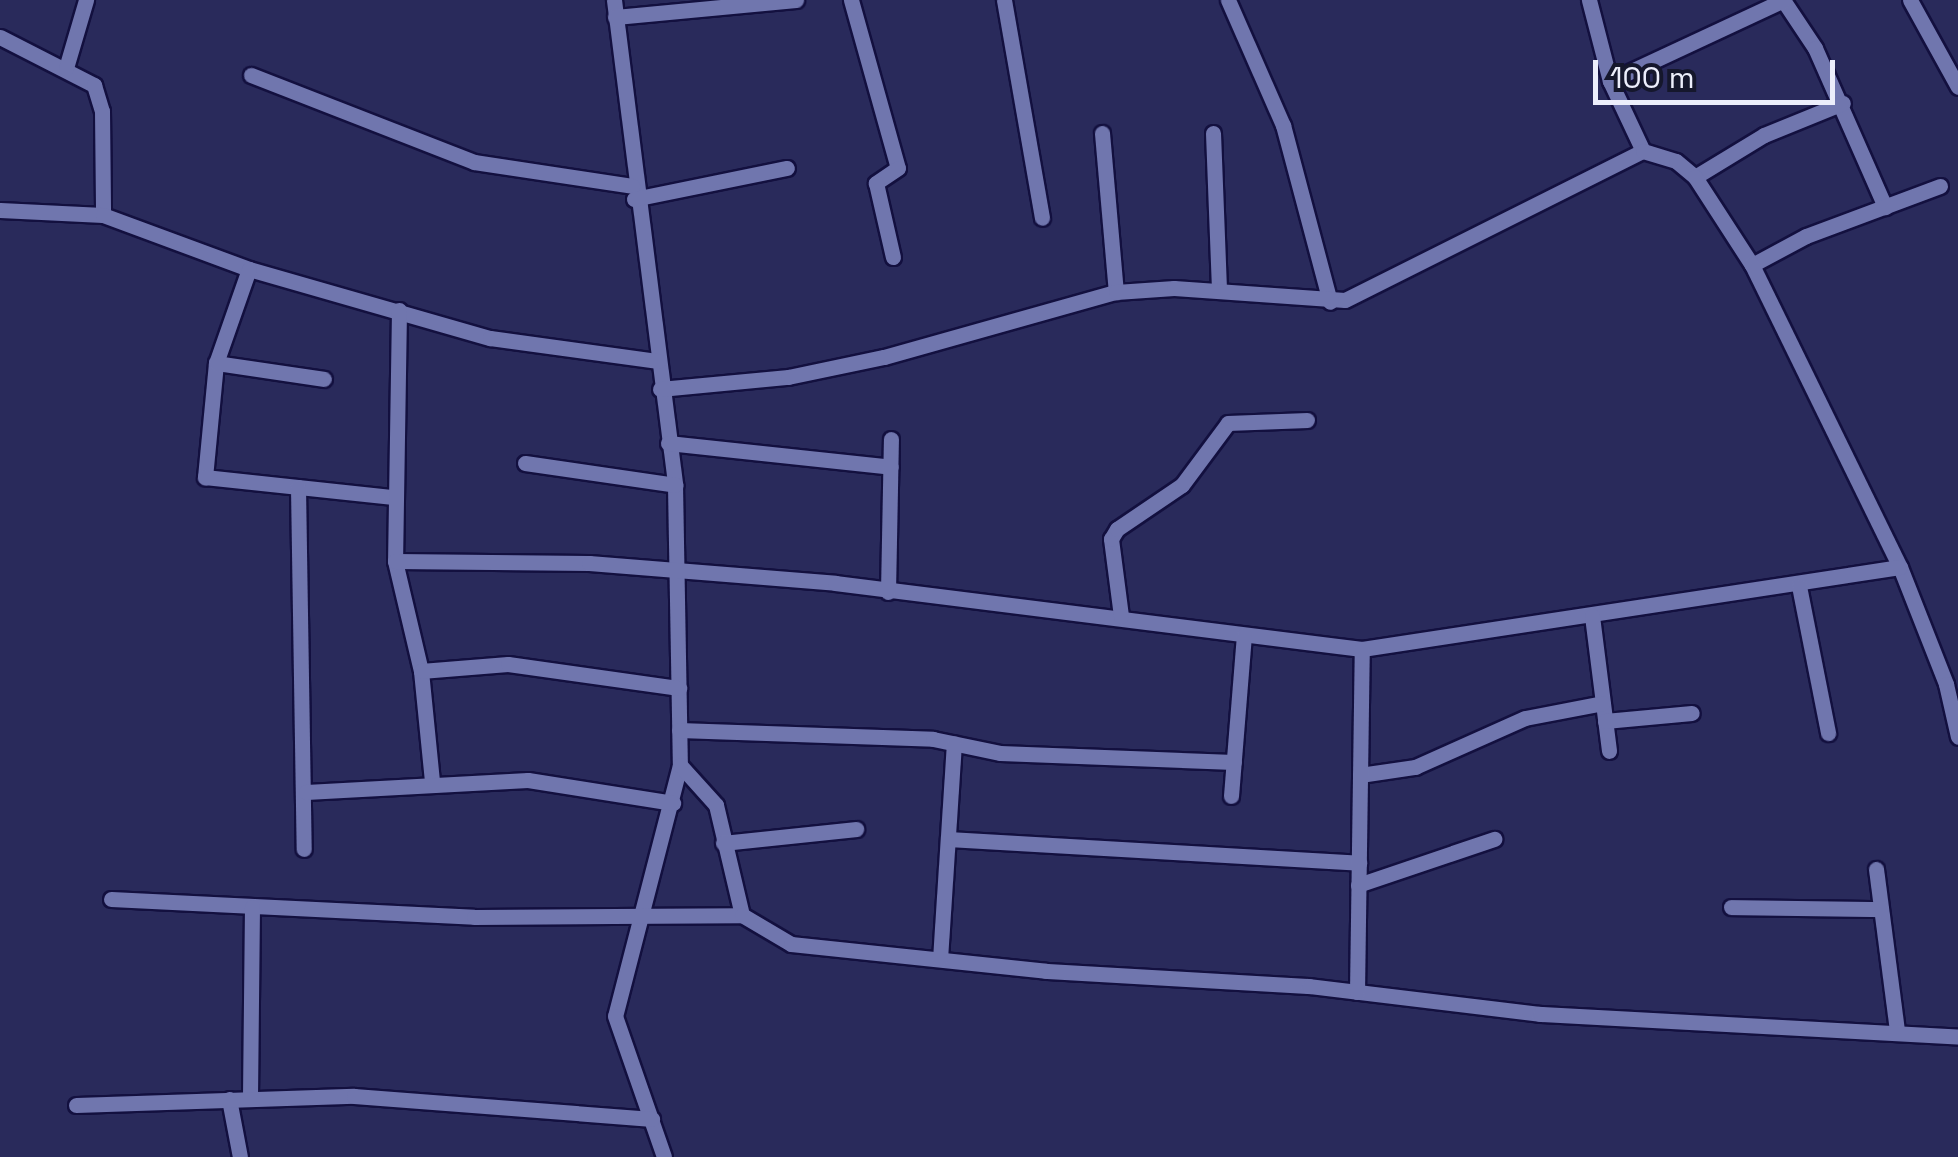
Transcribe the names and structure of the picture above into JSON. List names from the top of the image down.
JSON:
{
  "scale_bar": "100 m"
}
